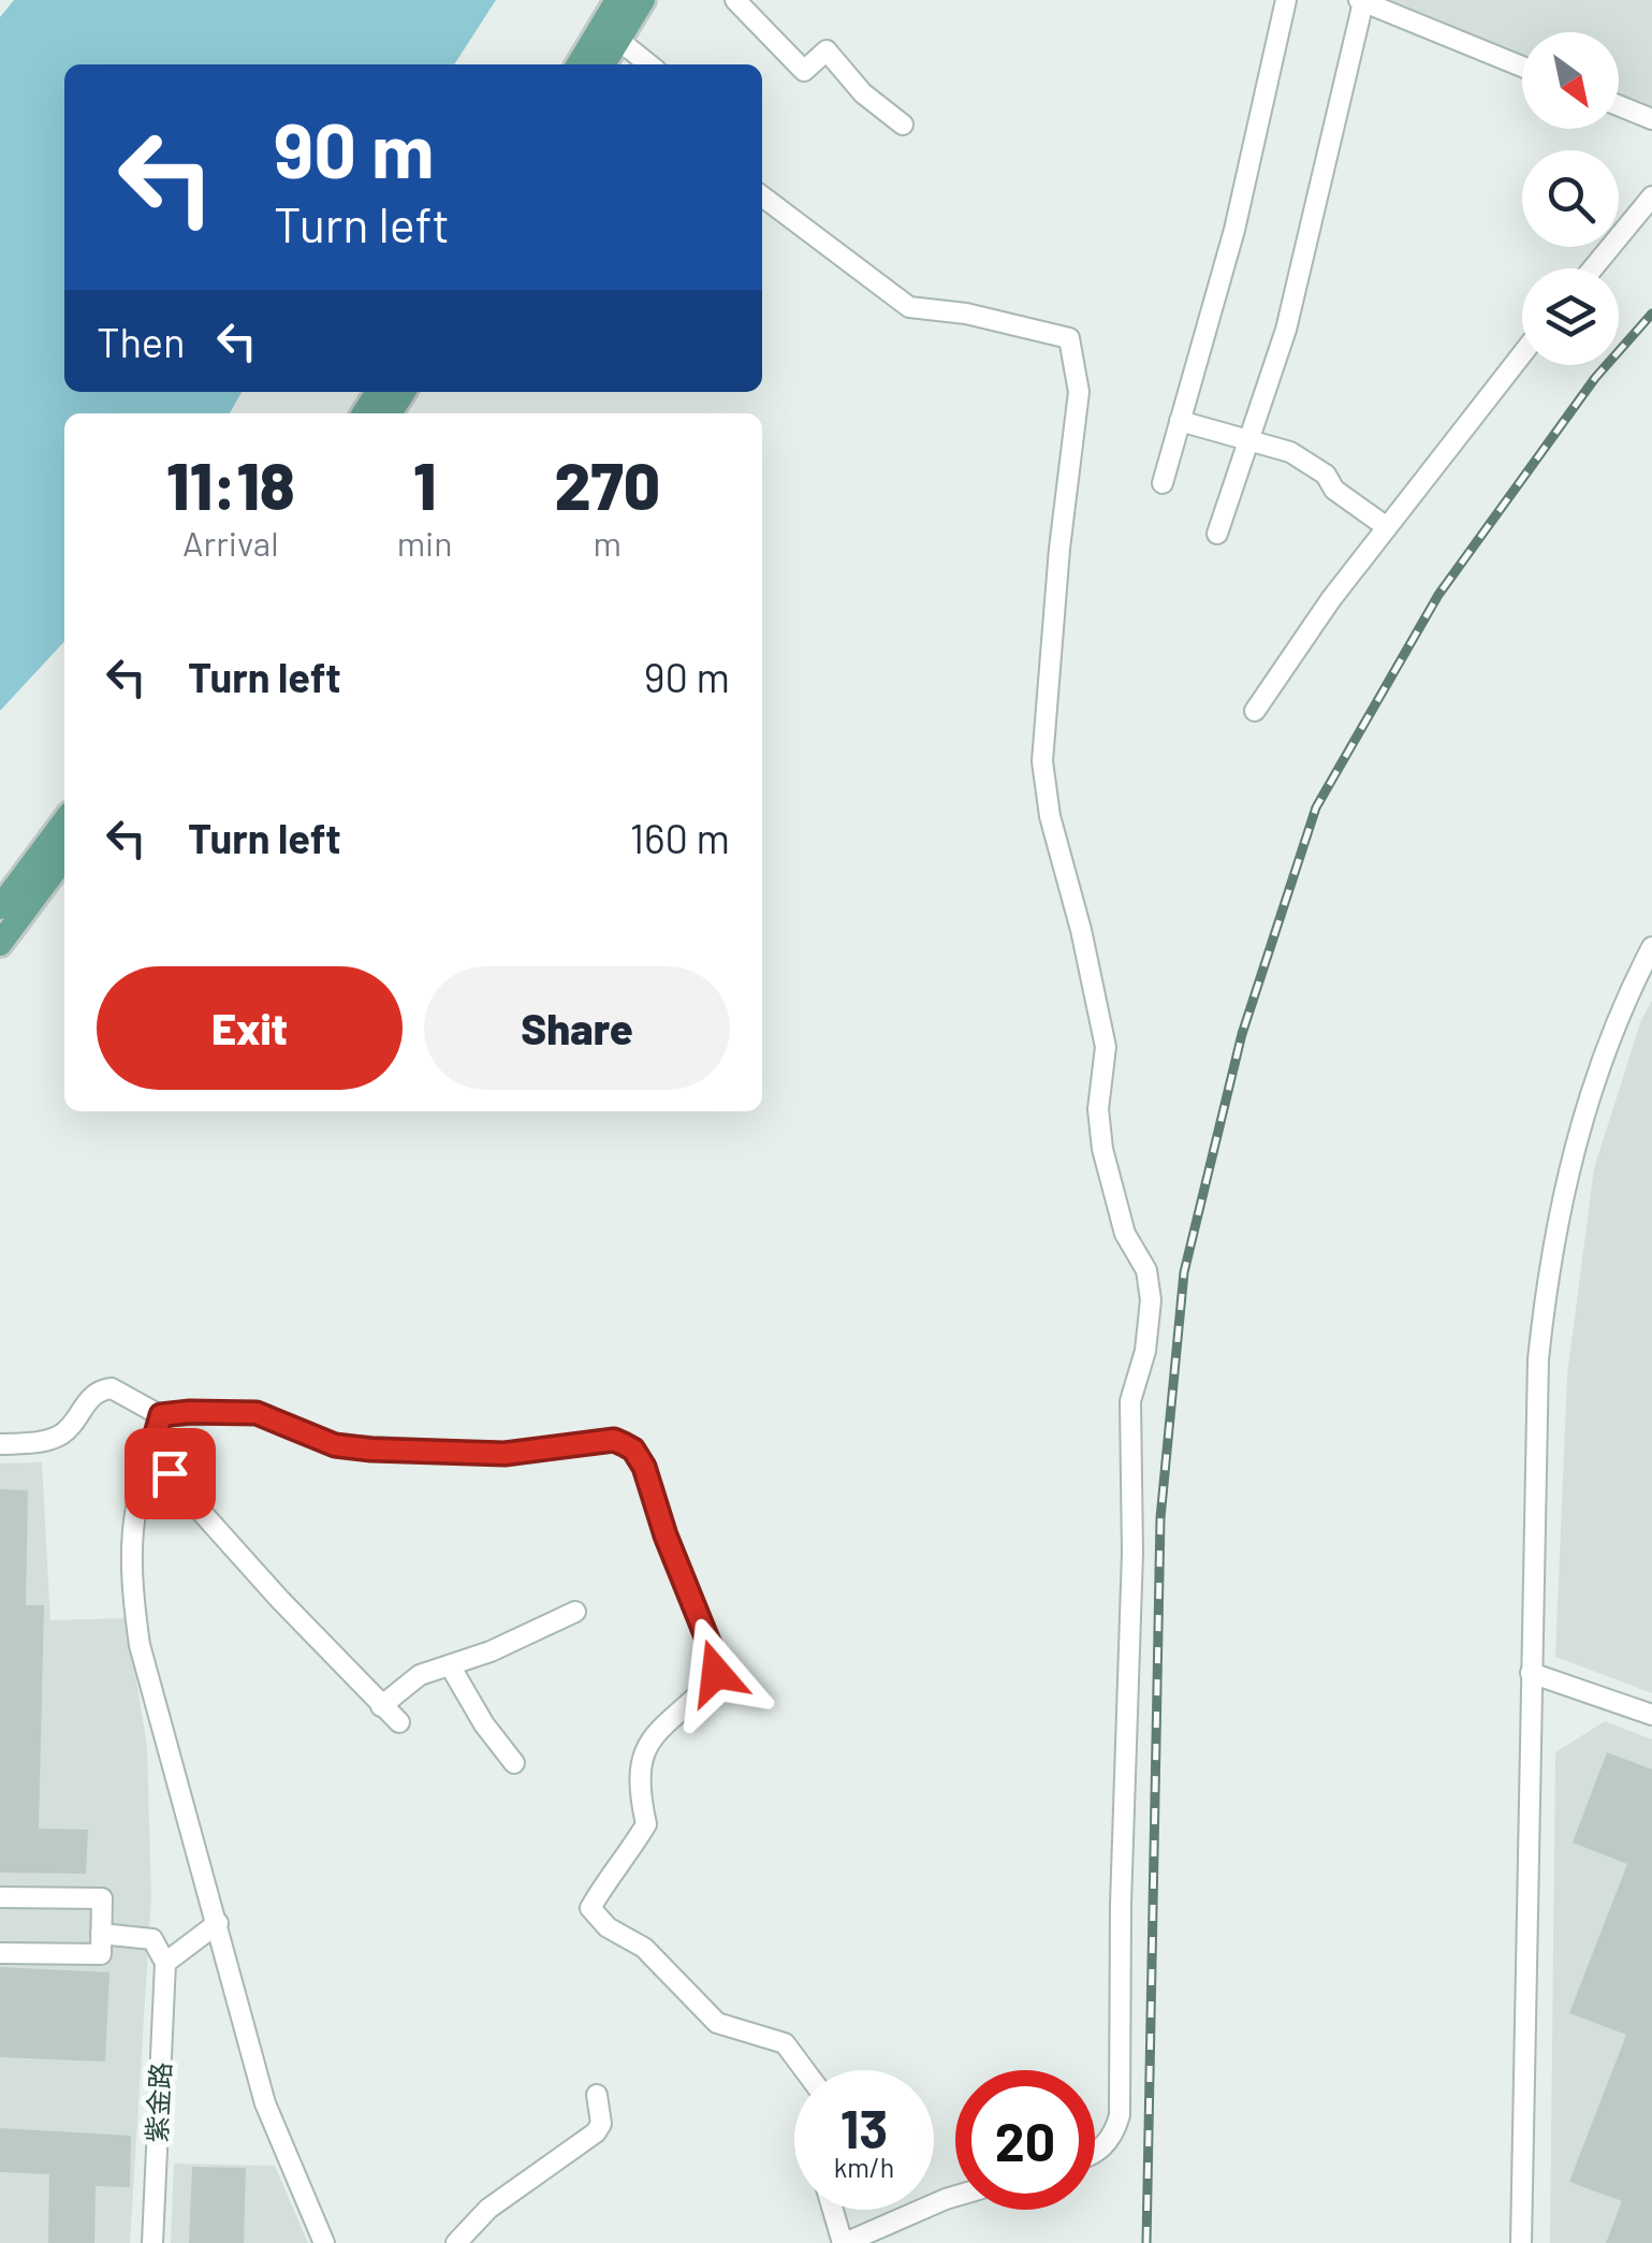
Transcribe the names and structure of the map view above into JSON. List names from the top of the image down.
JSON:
{
  "streets": {
    "street": ["紫金路"]
  },
  "north": "bottom right",
  "page": {
    "turn": ["90 m", "Turn left"],
    "then": "Then",
    "eta": [
      "11:18",
      "Arrival",
      "1",
      "min",
      "270",
      "m"
    ],
    "list": [
      {
        "name": "Turn left",
        "value": "90 m"
      },
      {
        "name": "Turn left",
        "value": "160 m"
      }
    ],
    "buttons": ["Exit", "Share"],
    "speed": "13 km/h",
    "limit": "20"
  }
}
